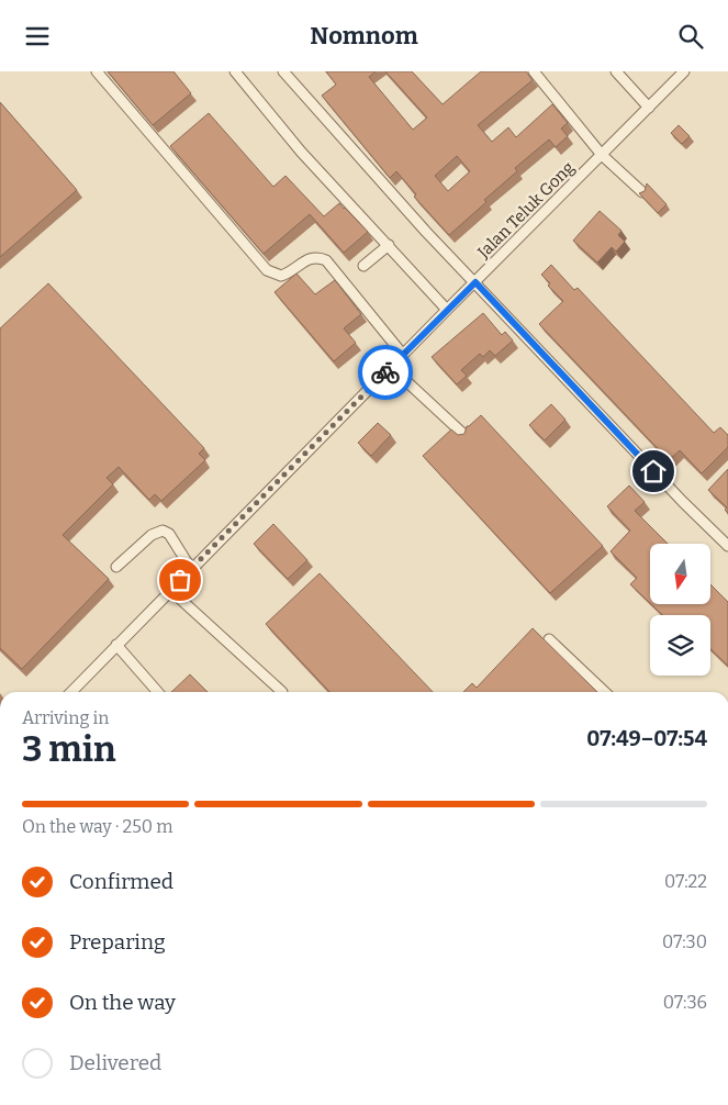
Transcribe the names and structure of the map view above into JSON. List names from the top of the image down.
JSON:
{
  "streets": {
    "street": ["Jalan Teluk Gong"]
  },
  "north": "bottom",
  "page": {
    "header": "Nomnom",
    "heading": ["3 min", "Arriving in", "07:49–07:54"],
    "bar": "On the way · 250 m",
    "list": [
      ["Confirmed", "07:22"],
      ["Preparing", "07:30"],
      ["On the way", "07:36"],
      "Delivered"
    ]
  }
}
